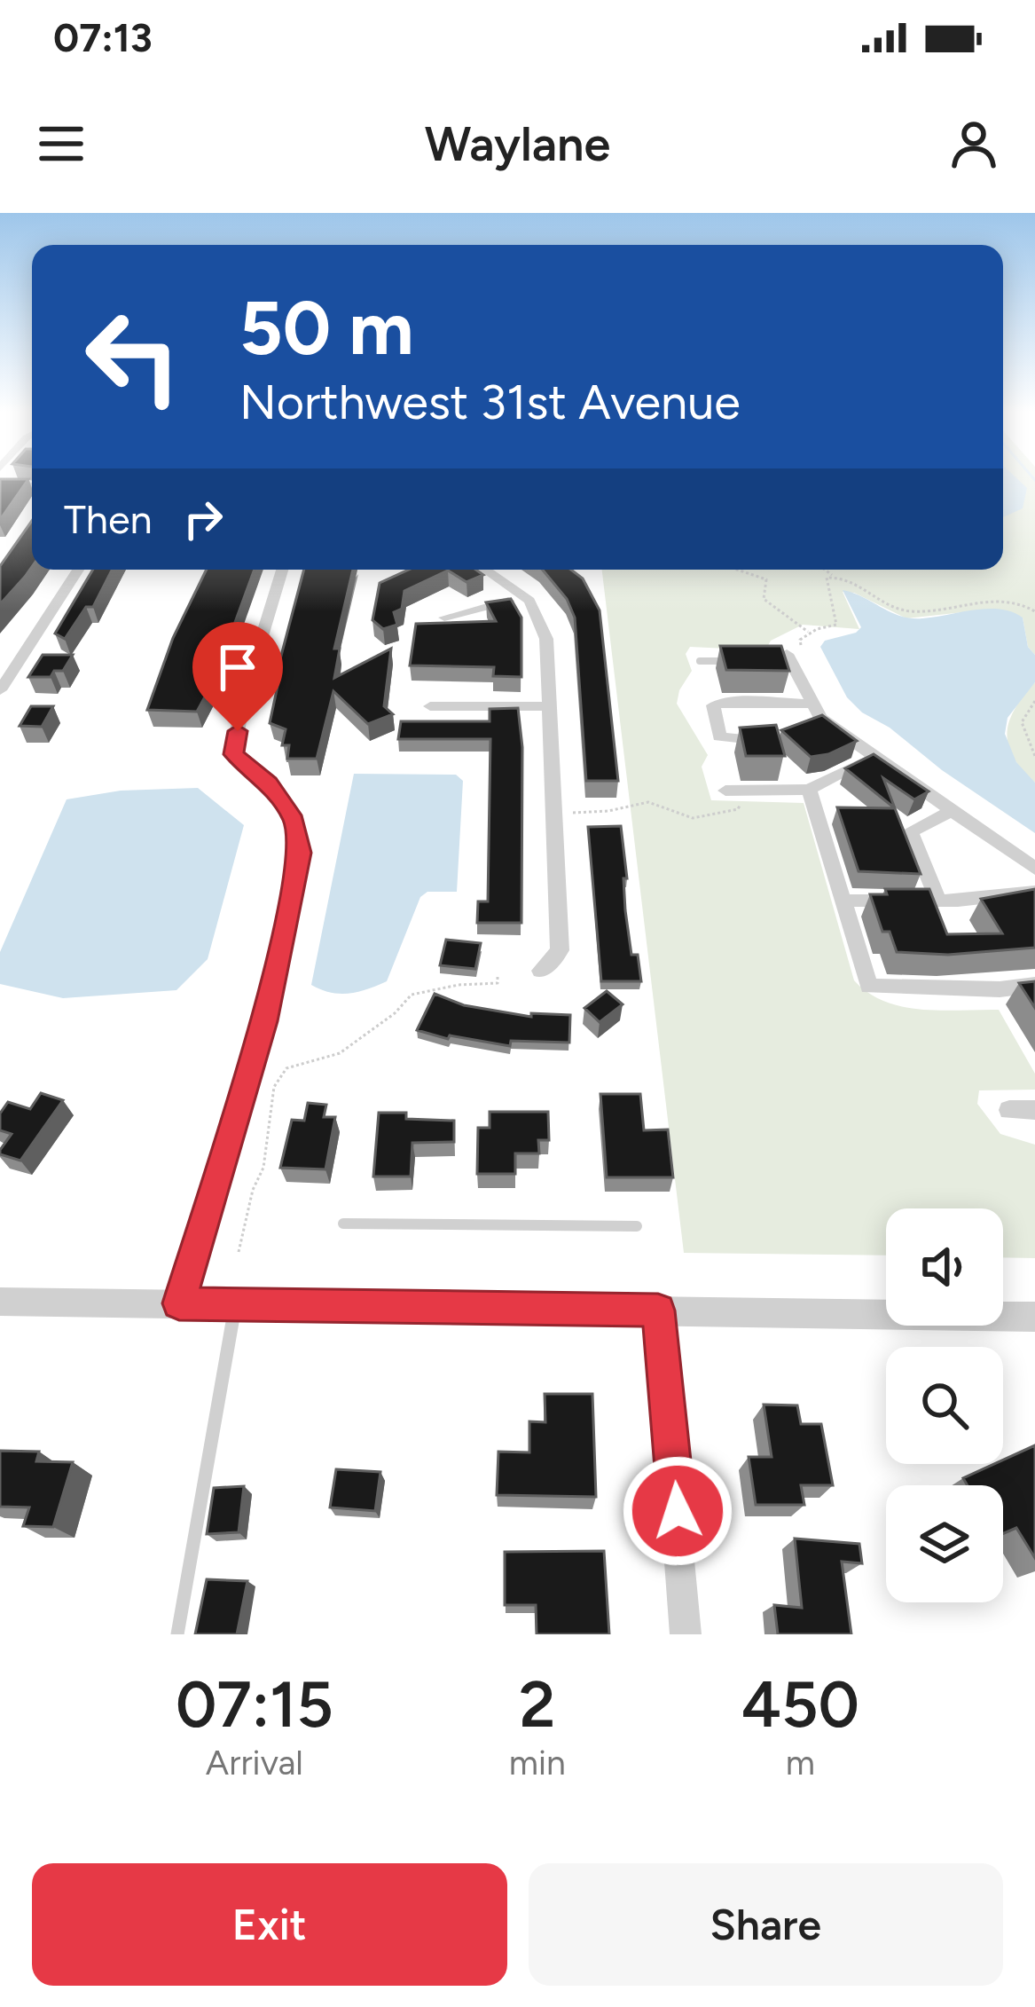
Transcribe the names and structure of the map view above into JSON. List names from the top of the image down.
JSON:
{
  "page": {
    "status": "07:13",
    "header": "Waylane",
    "turn": ["50 m", "Northwest 31st Avenue"],
    "then": "Then",
    "eta": [
      "07:15",
      "Arrival",
      "2",
      "min",
      "450",
      "m"
    ],
    "buttons": ["Exit", "Share"]
  }
}
